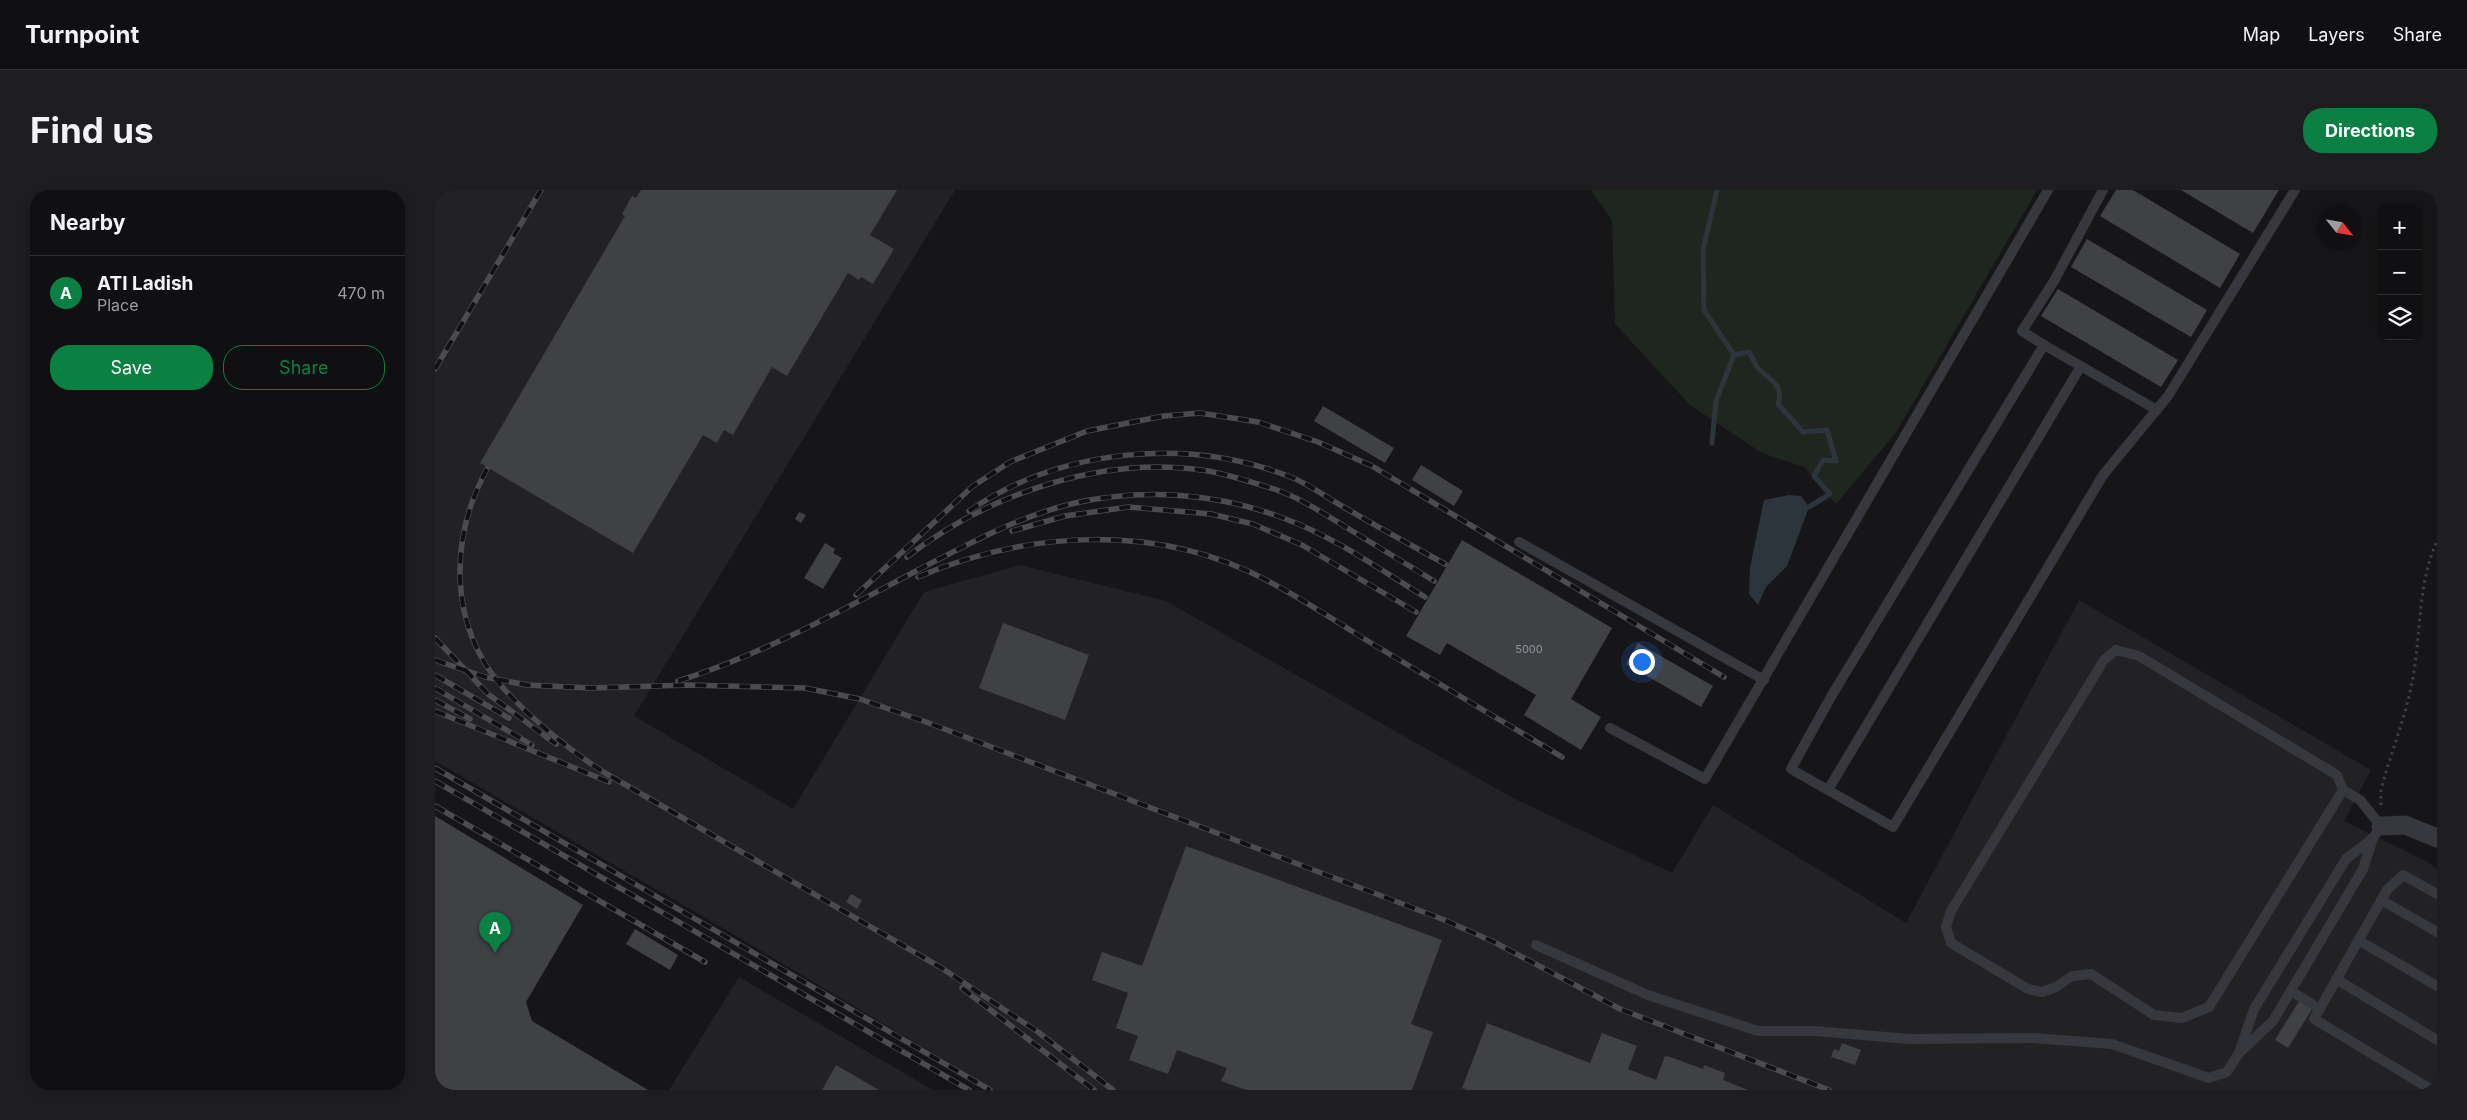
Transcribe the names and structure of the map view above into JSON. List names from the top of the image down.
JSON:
{
  "house_numbers": ["5000"],
  "north": "bottom right",
  "page": {
    "header": "Turnpoint",
    "nav": ["Map", "Layers", "Share"],
    "buttons": [
      "Directions",
      ["Save", "Share"]
    ],
    "title": "Find us",
    "heading": "Nearby",
    "map_buttons": ["+", "−"],
    "list": [
      {
        "mark": "A",
        "name": "ATI Ladish",
        "note": "Place",
        "value": "470 m"
      }
    ],
    "pins": "A"
  }
}
